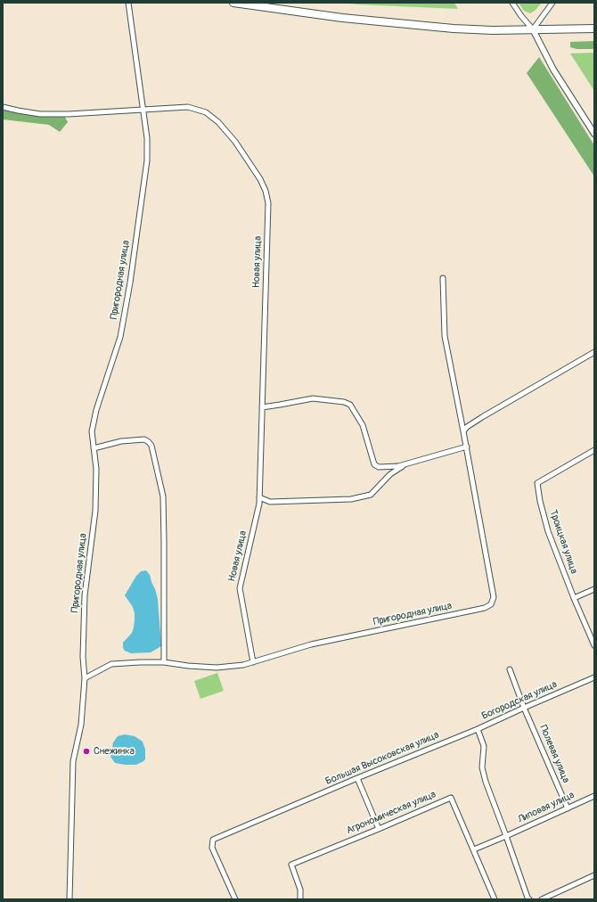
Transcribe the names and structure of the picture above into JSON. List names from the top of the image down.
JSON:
{
  "streets": {
    "street": [
      "Новая улица",
      "Пригородная улица",
      "Троицкая улица",
      "Богородская улица",
      "Полевая улица",
      "Большая Высоковская улица",
      "Липовая улица",
      "Агрономическая улица"
    ]
  },
  "crossings": [
    ["Новая улица", "Пригородная улица"],
    ["Богородская улица", "Полевая улица"],
    ["Богородская улица", "Большая Высоковская улица"],
    ["Богородская улица", "Липовая улица"],
    ["Полевая улица", "Липовая улица"],
    ["Липовая улица", "Агрономическая улица"]
  ],
  "places": ["Снежинка"]
}
